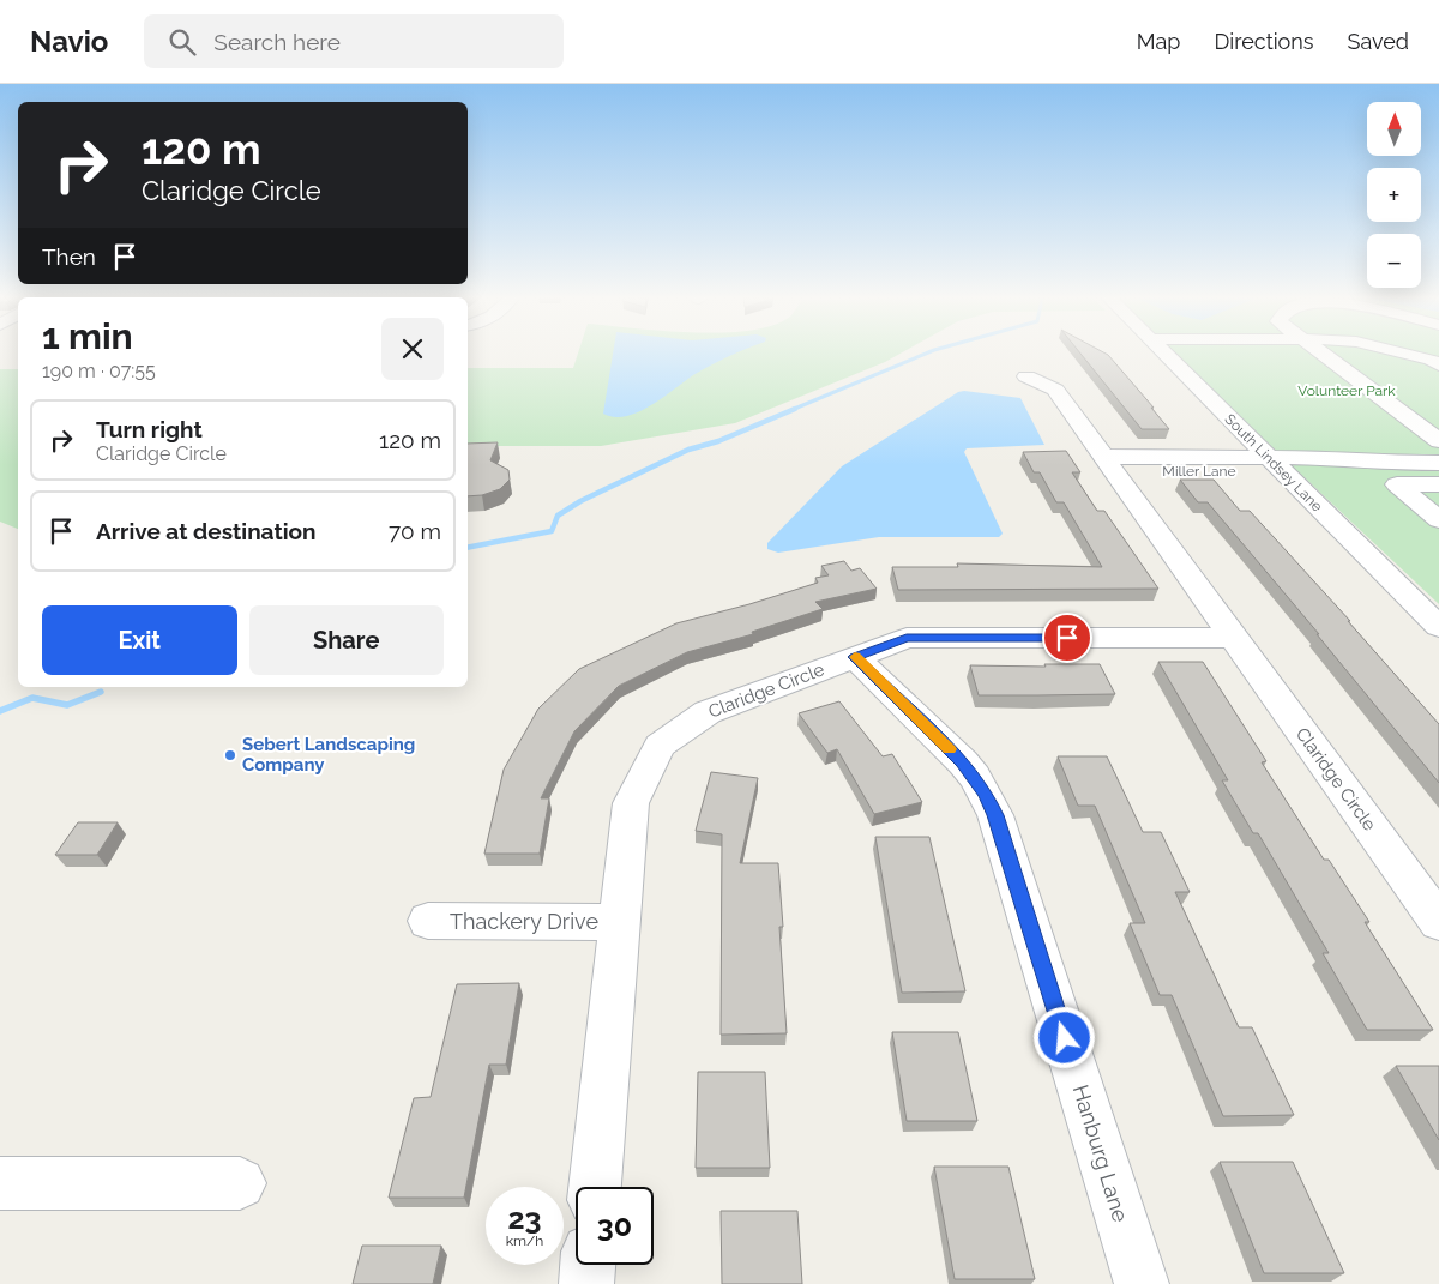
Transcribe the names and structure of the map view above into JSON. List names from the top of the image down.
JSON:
{
  "streets": {
    "street": [
      "South Lindsey Lane",
      "Miller Lane",
      "Claridge Circle",
      "Thackery Drive",
      "Hanburg Lane"
    ]
  },
  "crossings": [
    ["South Lindsey Lane", "Miller Lane"],
    ["Miller Lane", "Claridge Circle"],
    ["Claridge Circle", "Thackery Drive"],
    ["Claridge Circle", "Hanburg Lane"]
  ],
  "parks": ["Volunteer Park"],
  "places": ["Sebert Landscaping Company"],
  "north": "top",
  "page": {
    "header": "Navio",
    "search": "Search here",
    "nav": ["Map", "Directions", "Saved"],
    "map_buttons": ["+", "−"],
    "turn": ["120 m", "Claridge Circle"],
    "then": "Then",
    "heading": ["1 min", "190 m · 07:55"],
    "list": [
      {
        "name": "Turn right",
        "note": "Claridge Circle",
        "value": "120 m"
      },
      {
        "name": "Arrive at destination",
        "value": "70 m"
      }
    ],
    "buttons": ["Exit", "Share"],
    "speed": "23 km/h",
    "limit": "30"
  }
}
